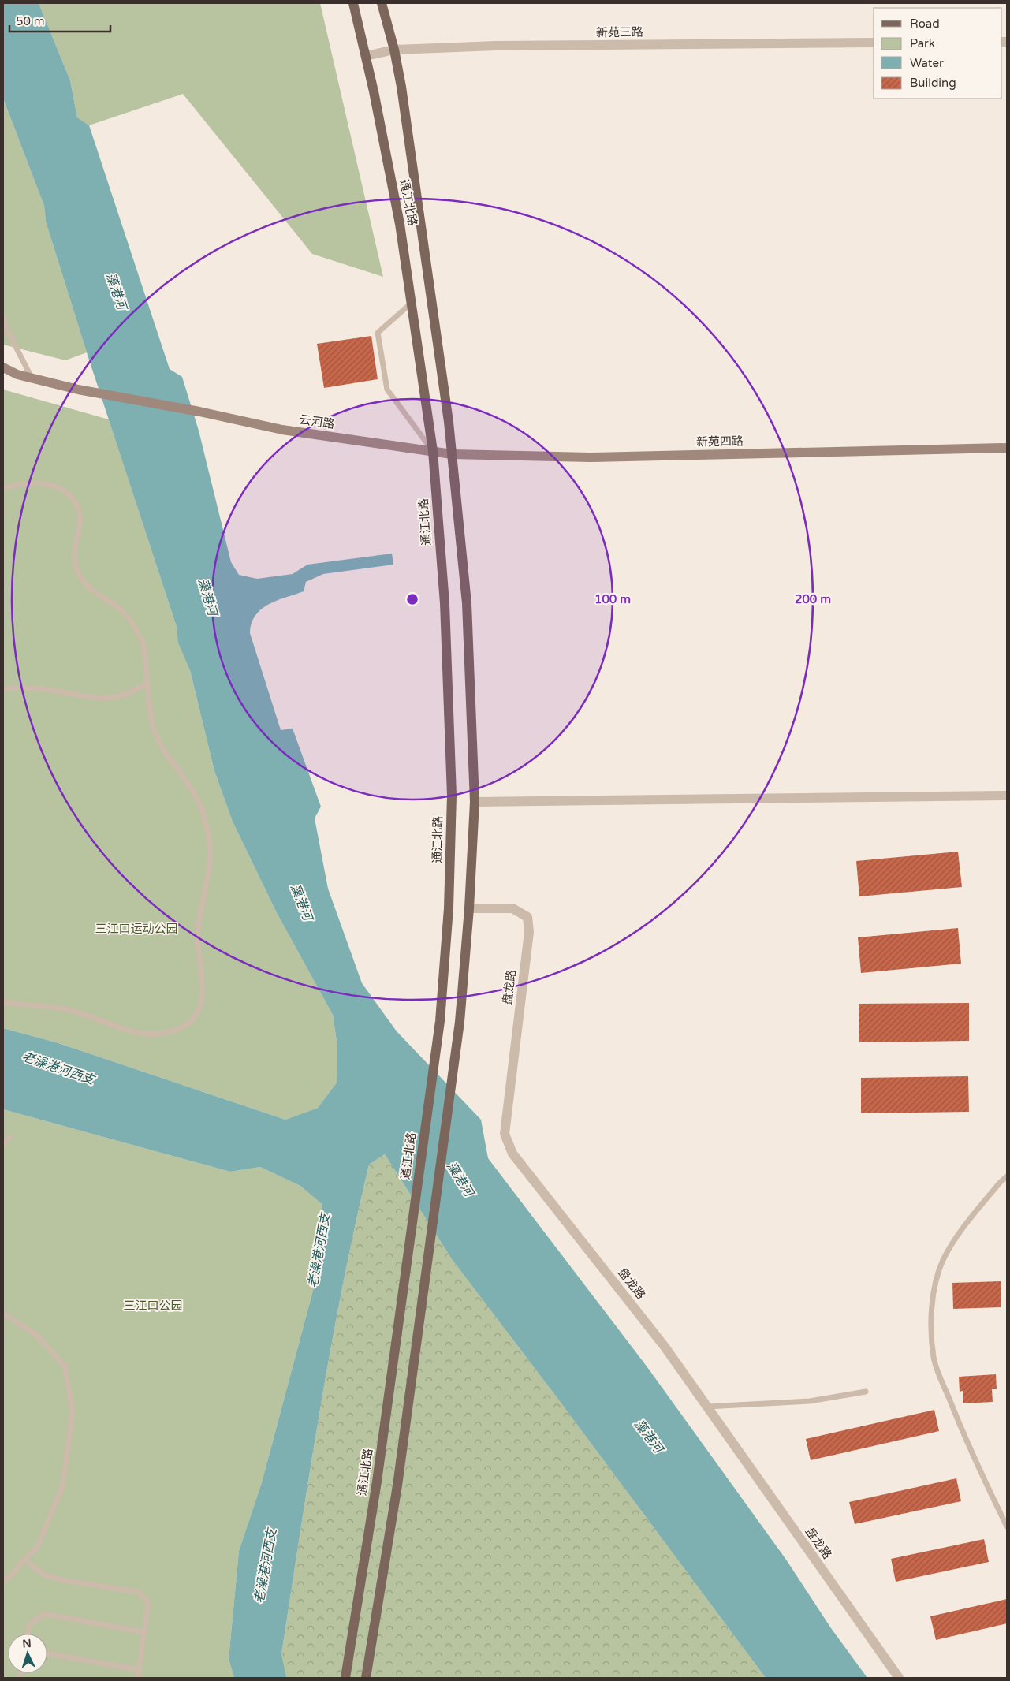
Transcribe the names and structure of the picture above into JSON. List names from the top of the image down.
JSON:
{
  "streets": {
    "main road": ["通江北路"],
    "street": [
      "新苑三路",
      "云河路",
      "新苑四路",
      "盘龙路"
    ]
  },
  "crossings": [
    ["新苑三路", "通江北路"],
    ["通江北路", "云河路"],
    ["通江北路", "新苑四路"],
    ["通江北路", "盘龙路"],
    ["云河路", "新苑四路"]
  ],
  "water": ["藻港河", "老澡港河西支"],
  "parks": ["三江口运动公园", "三江口公园"],
  "legend": [
    "Road",
    "Park",
    "Water",
    "Building"
  ],
  "scale_bar": "50 m",
  "north": "top",
  "rings": ["100 m", "200 m"]
}
